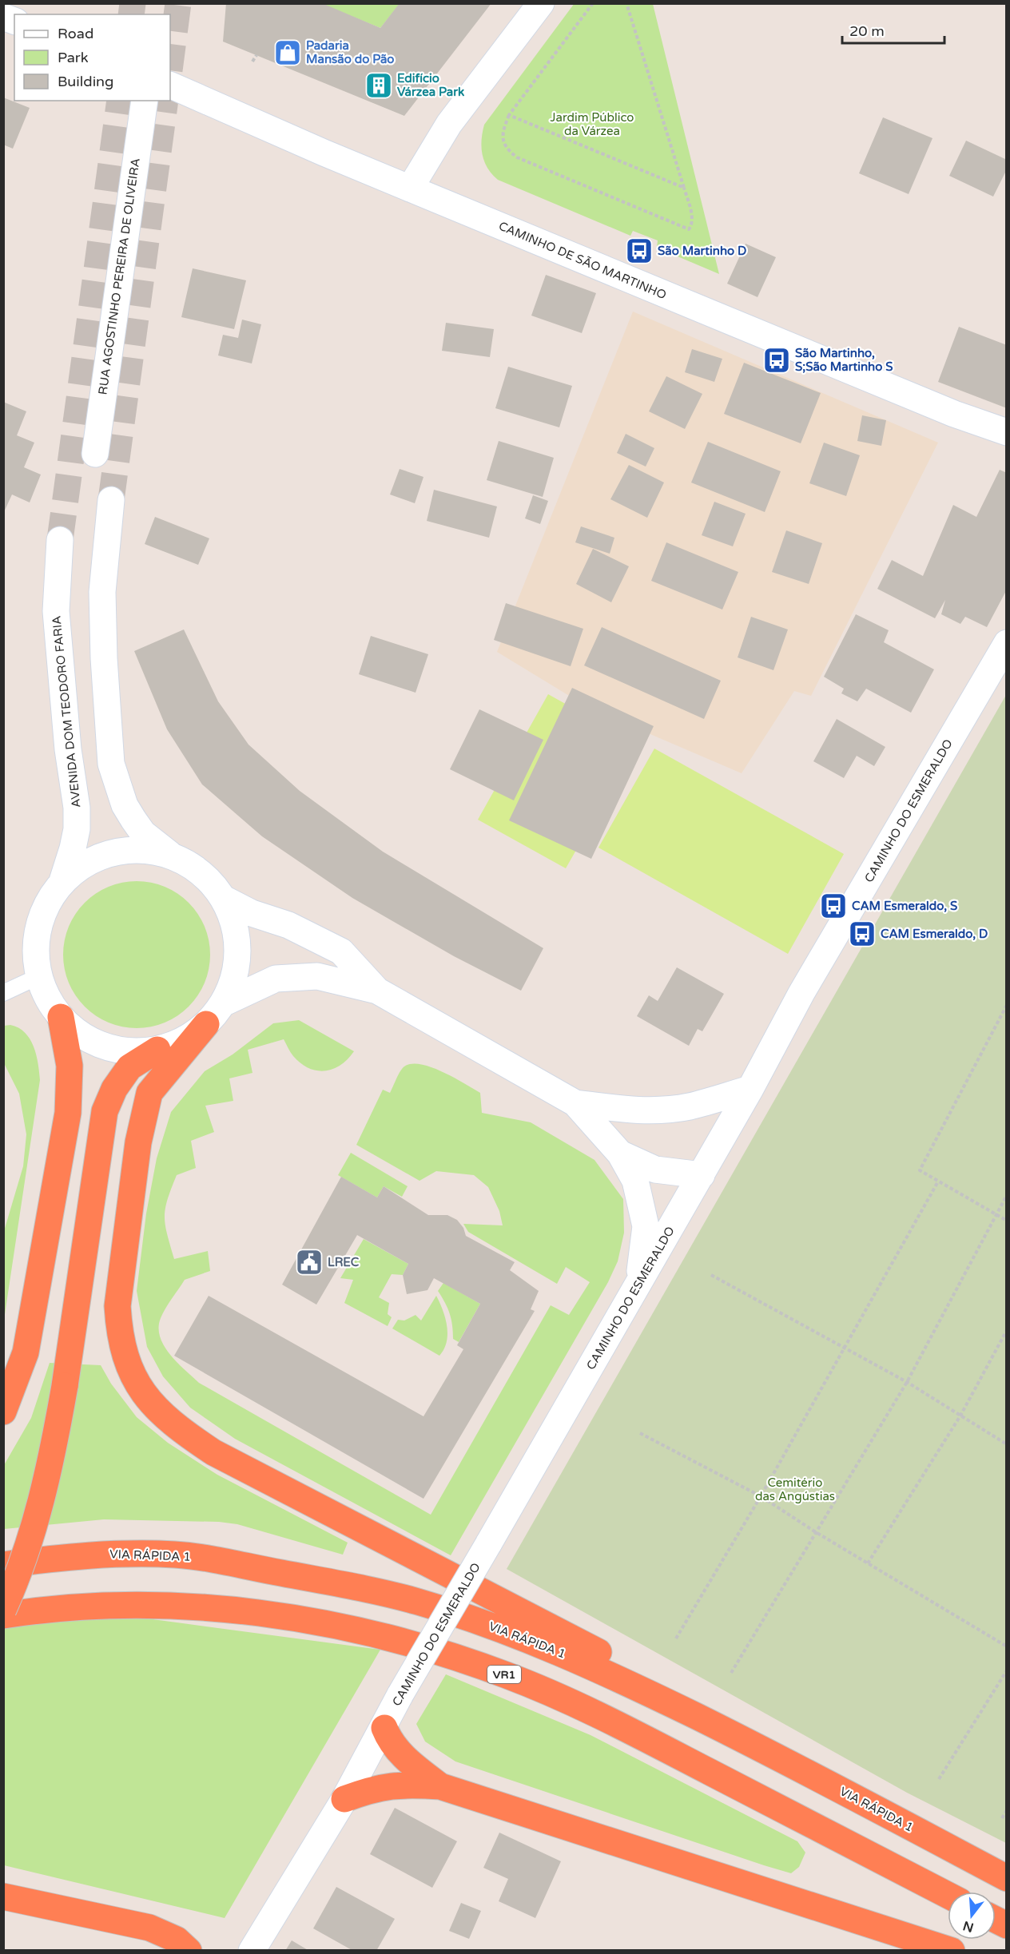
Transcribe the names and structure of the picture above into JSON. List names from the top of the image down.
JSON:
{
  "streets": {
    "highway": ["VIA RÁPIDA 1", "VR1"],
    "main road": [
      "CAMINHO DE SÃO MARTINHO",
      "RUA AGOSTINHO PEREIRA DE OLIVEIRA",
      "AVENIDA DOM TEODORO FARIA",
      "CAMINHO DO ESMERALDO"
    ]
  },
  "parks": ["Jardim Público da Várzea", "Cemitério das Angústias"],
  "places": {
    "shop": ["Padaria Mansão do Pão"],
    "building": ["Edifício Várzea Park"],
    "bus stop": [
      "São Martinho D",
      "São Martinho, S;São Martinho S",
      "CAM Esmeraldo, S",
      "CAM Esmeraldo, D"
    ],
    "public building": ["LREC"]
  },
  "legend": ["Road", "Park", "Building"],
  "scale_bar": "20 m",
  "north": "bottom"
}
